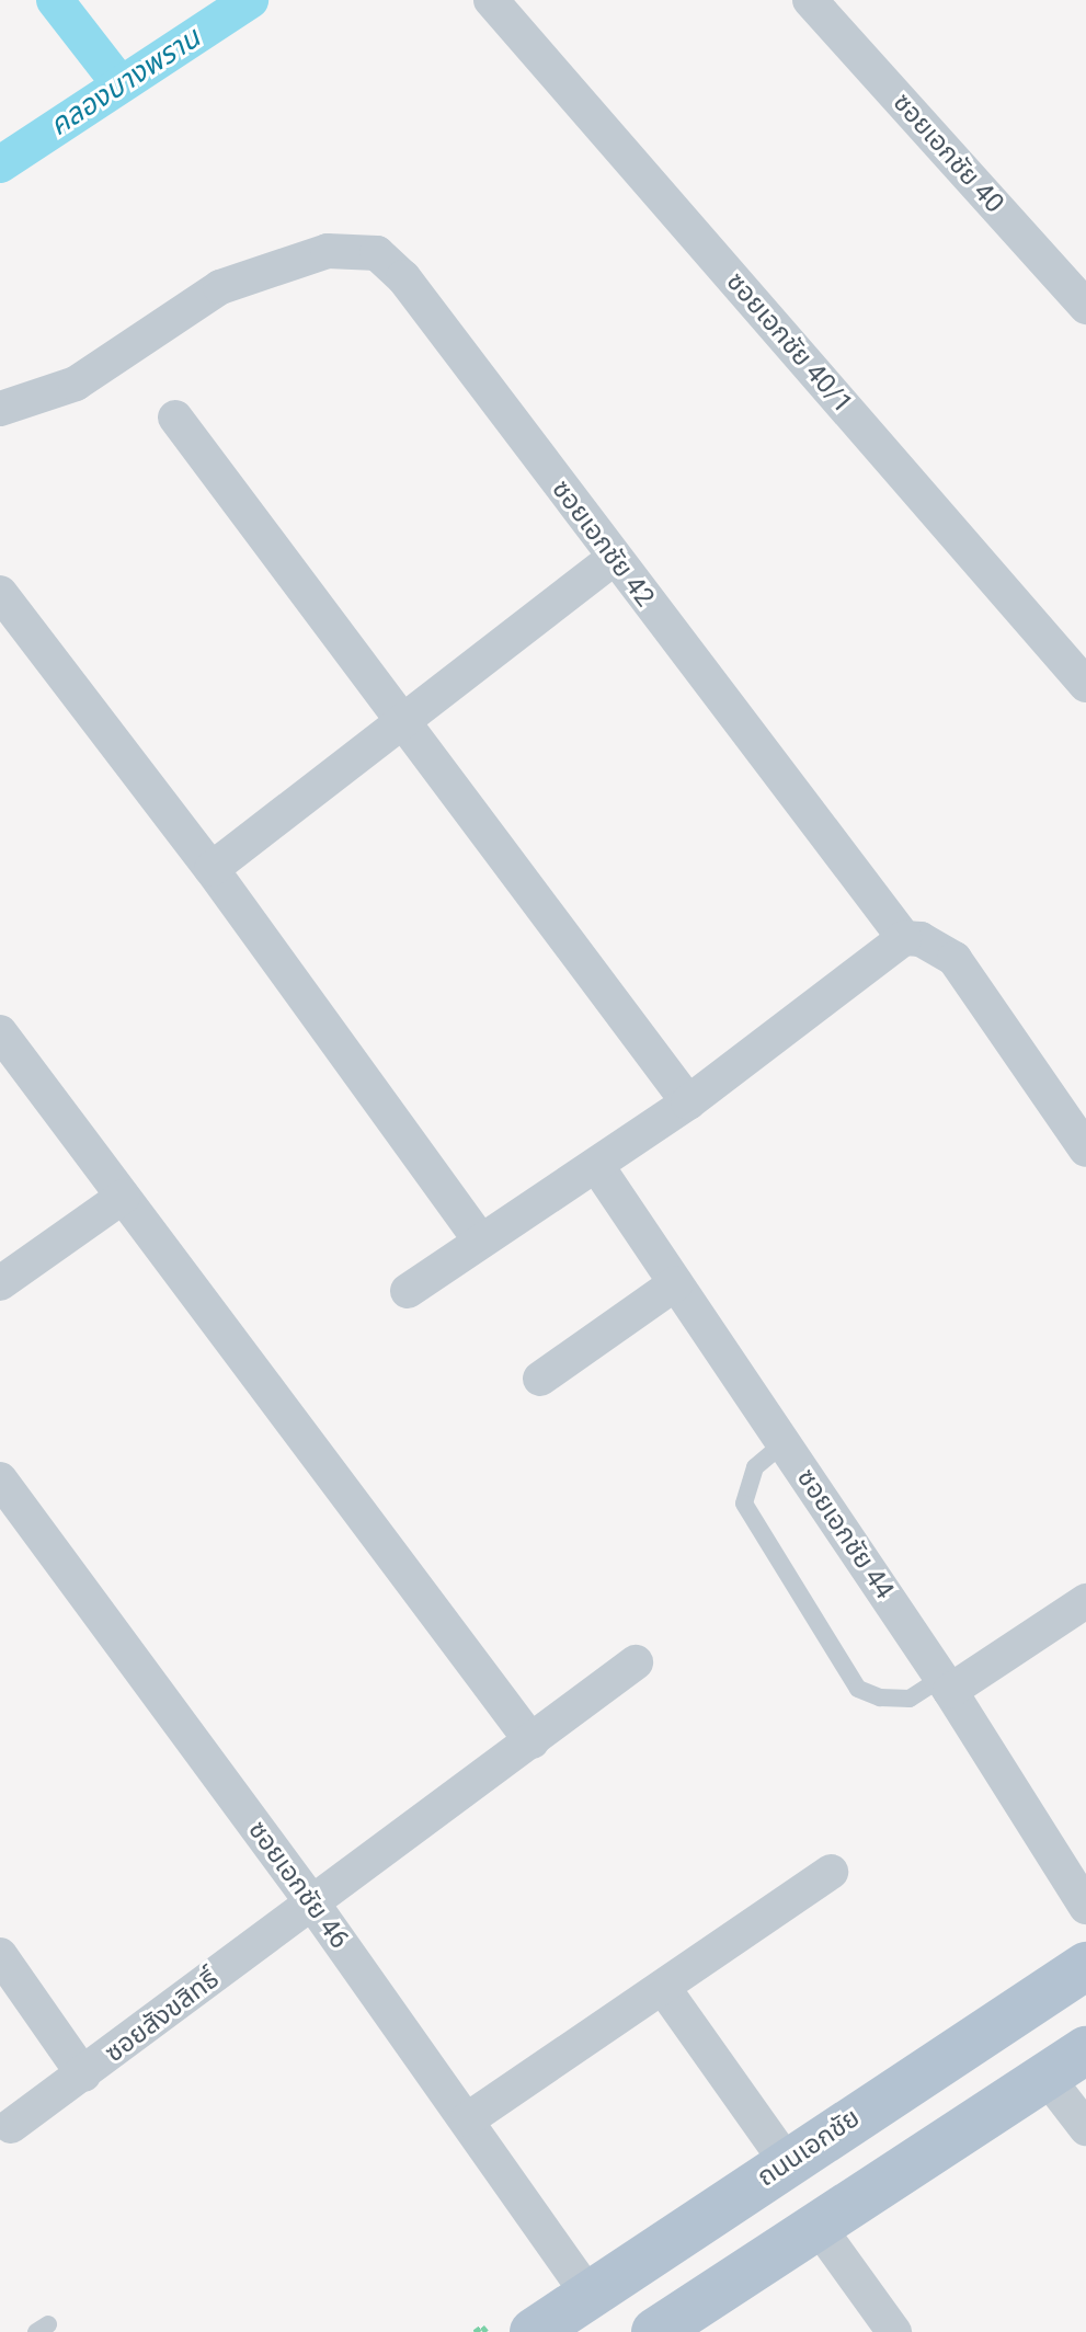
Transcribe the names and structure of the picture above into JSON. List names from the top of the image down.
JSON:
{
  "streets": {
    "main road": ["ถนนเอกชัย"],
    "street": [
      "ซอยเอกชัย 40",
      "ซอยเอกชัย 40/1",
      "ซอยเอกชัย 42",
      "ซอยเอกชัย 44",
      "ซอยเอกชัย 46",
      "ซอยสังขสิทธิ์"
    ]
  },
  "crossings": [
    ["ซอยเอกชัย 46", "ซอยสังขสิทธิ์"],
    ["ซอยเอกชัย 46", "ถนนเอกชัย"]
  ],
  "water": ["คลองบางพราน"]
}
